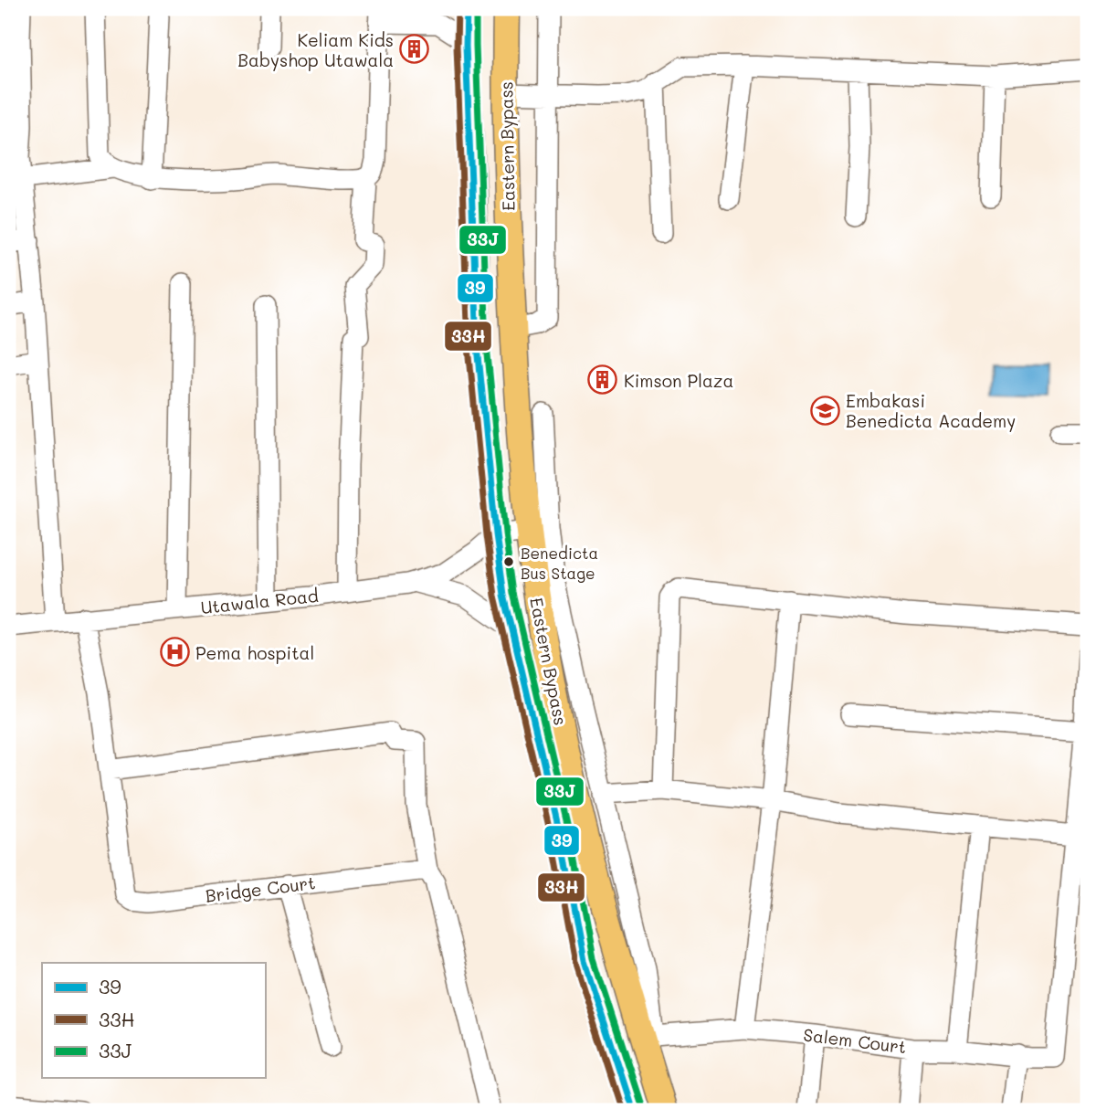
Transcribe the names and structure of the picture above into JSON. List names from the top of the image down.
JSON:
{
  "streets": {
    "main road": ["Eastern Bypass"],
    "street": ["Utawala Road", "Bridge Court", "Salem Court"]
  },
  "crossings": [
    ["Eastern Bypass", "Utawala Road"],
    ["Eastern Bypass", "Salem Court"],
    ["Utawala Road", "Bridge Court"]
  ],
  "places": {
    "building": ["Keliam Kids Babyshop Utawala", "Kimson Plaza"],
    "school or university": ["Embakasi Benedicta Academy"],
    "other": ["Benedicta Bus Stage"],
    "hospital": ["Pema hospital"]
  },
  "lines": ["transit line 39", "transit line 33H", "transit line 33J"],
  "legend": ["39", "33H", "33J"]
}
